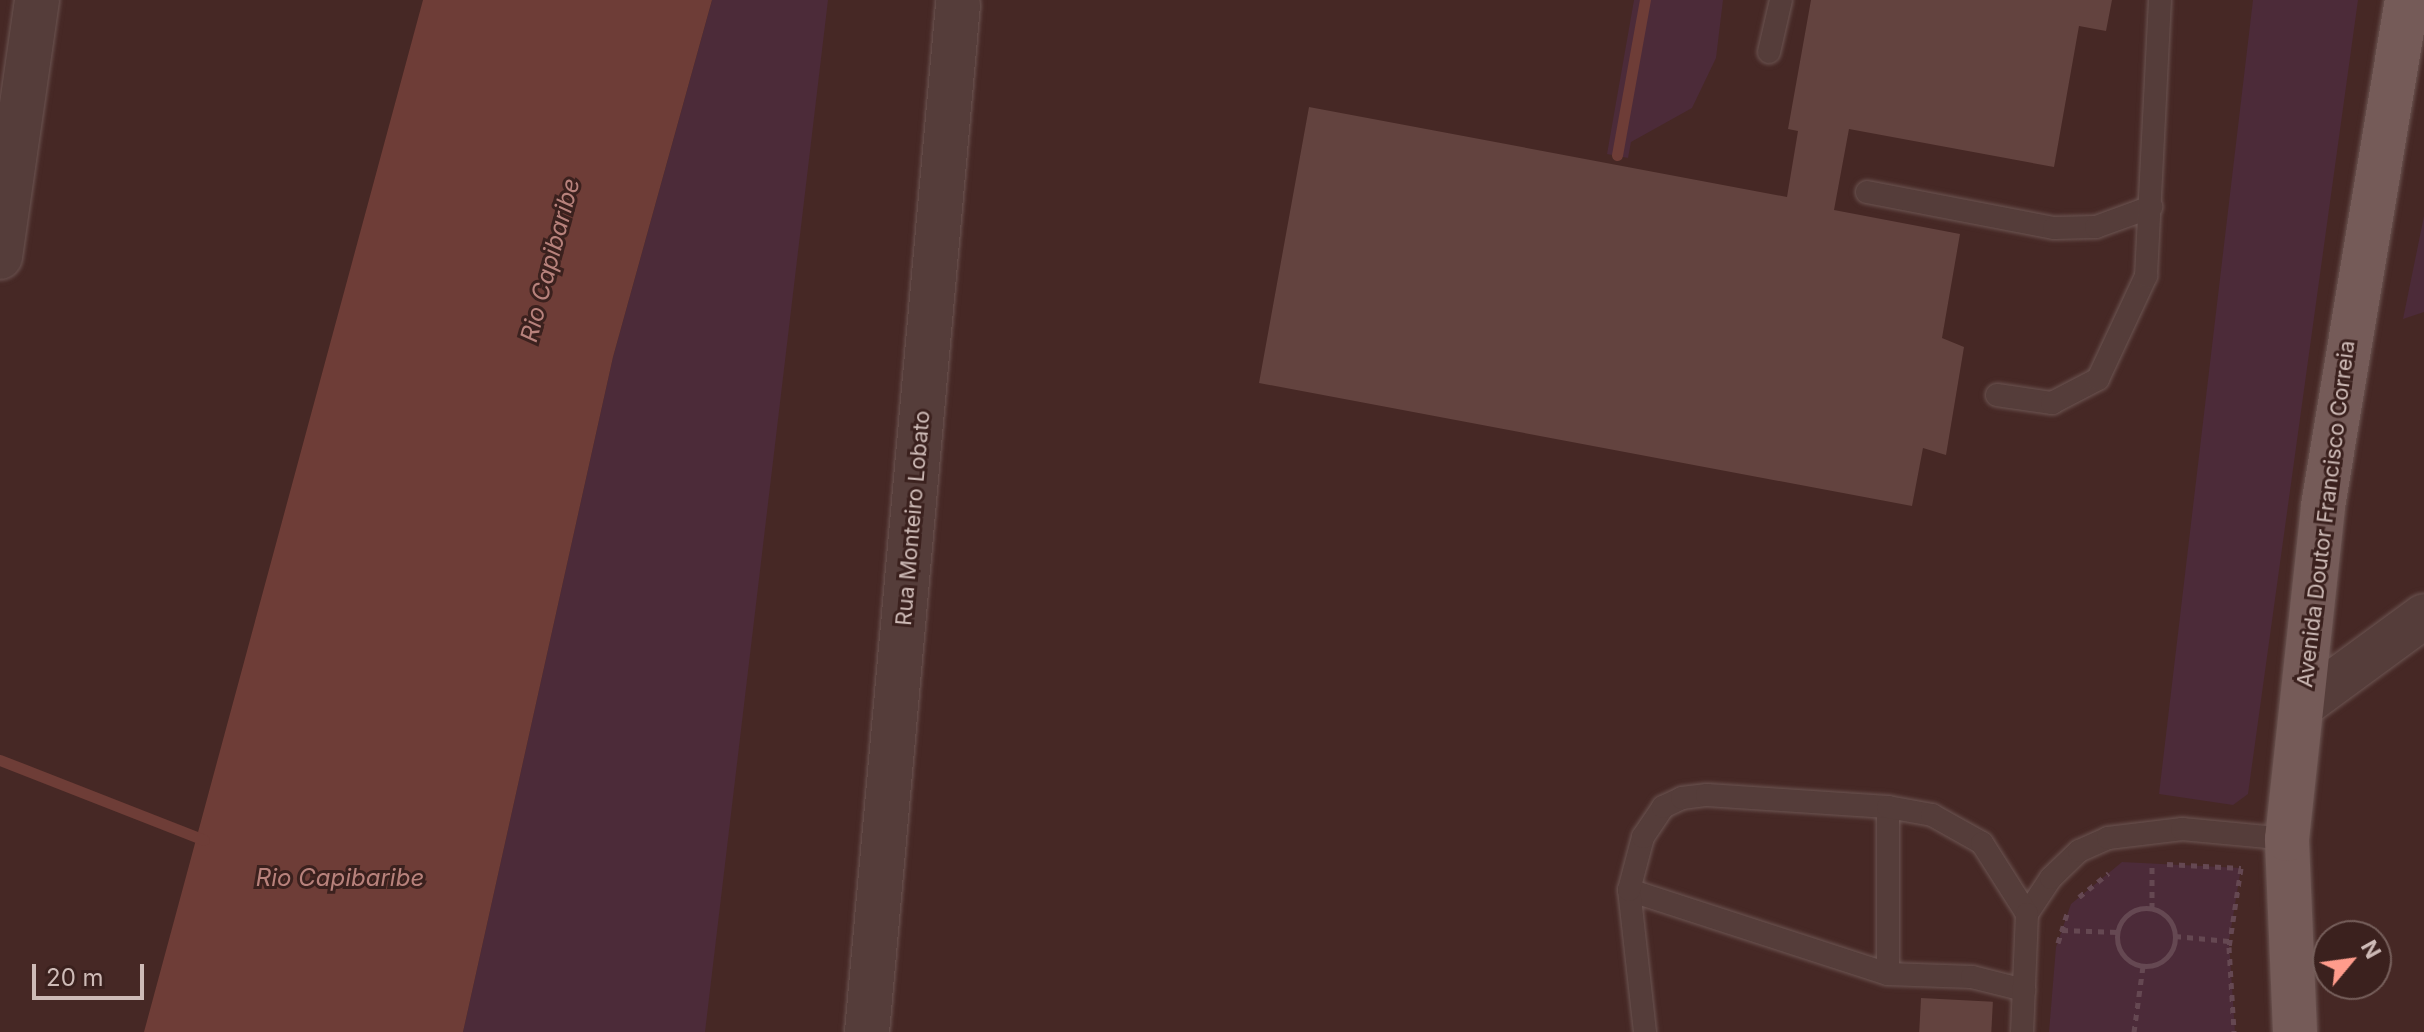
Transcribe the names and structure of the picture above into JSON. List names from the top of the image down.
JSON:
{
  "streets": {
    "main road": ["Avenida Doutor Francisco Correia"],
    "street": ["Rua Monteiro Lobato"]
  },
  "water": ["Rio Capibaribe"],
  "scale_bar": "20 m",
  "north": "top right"
}
